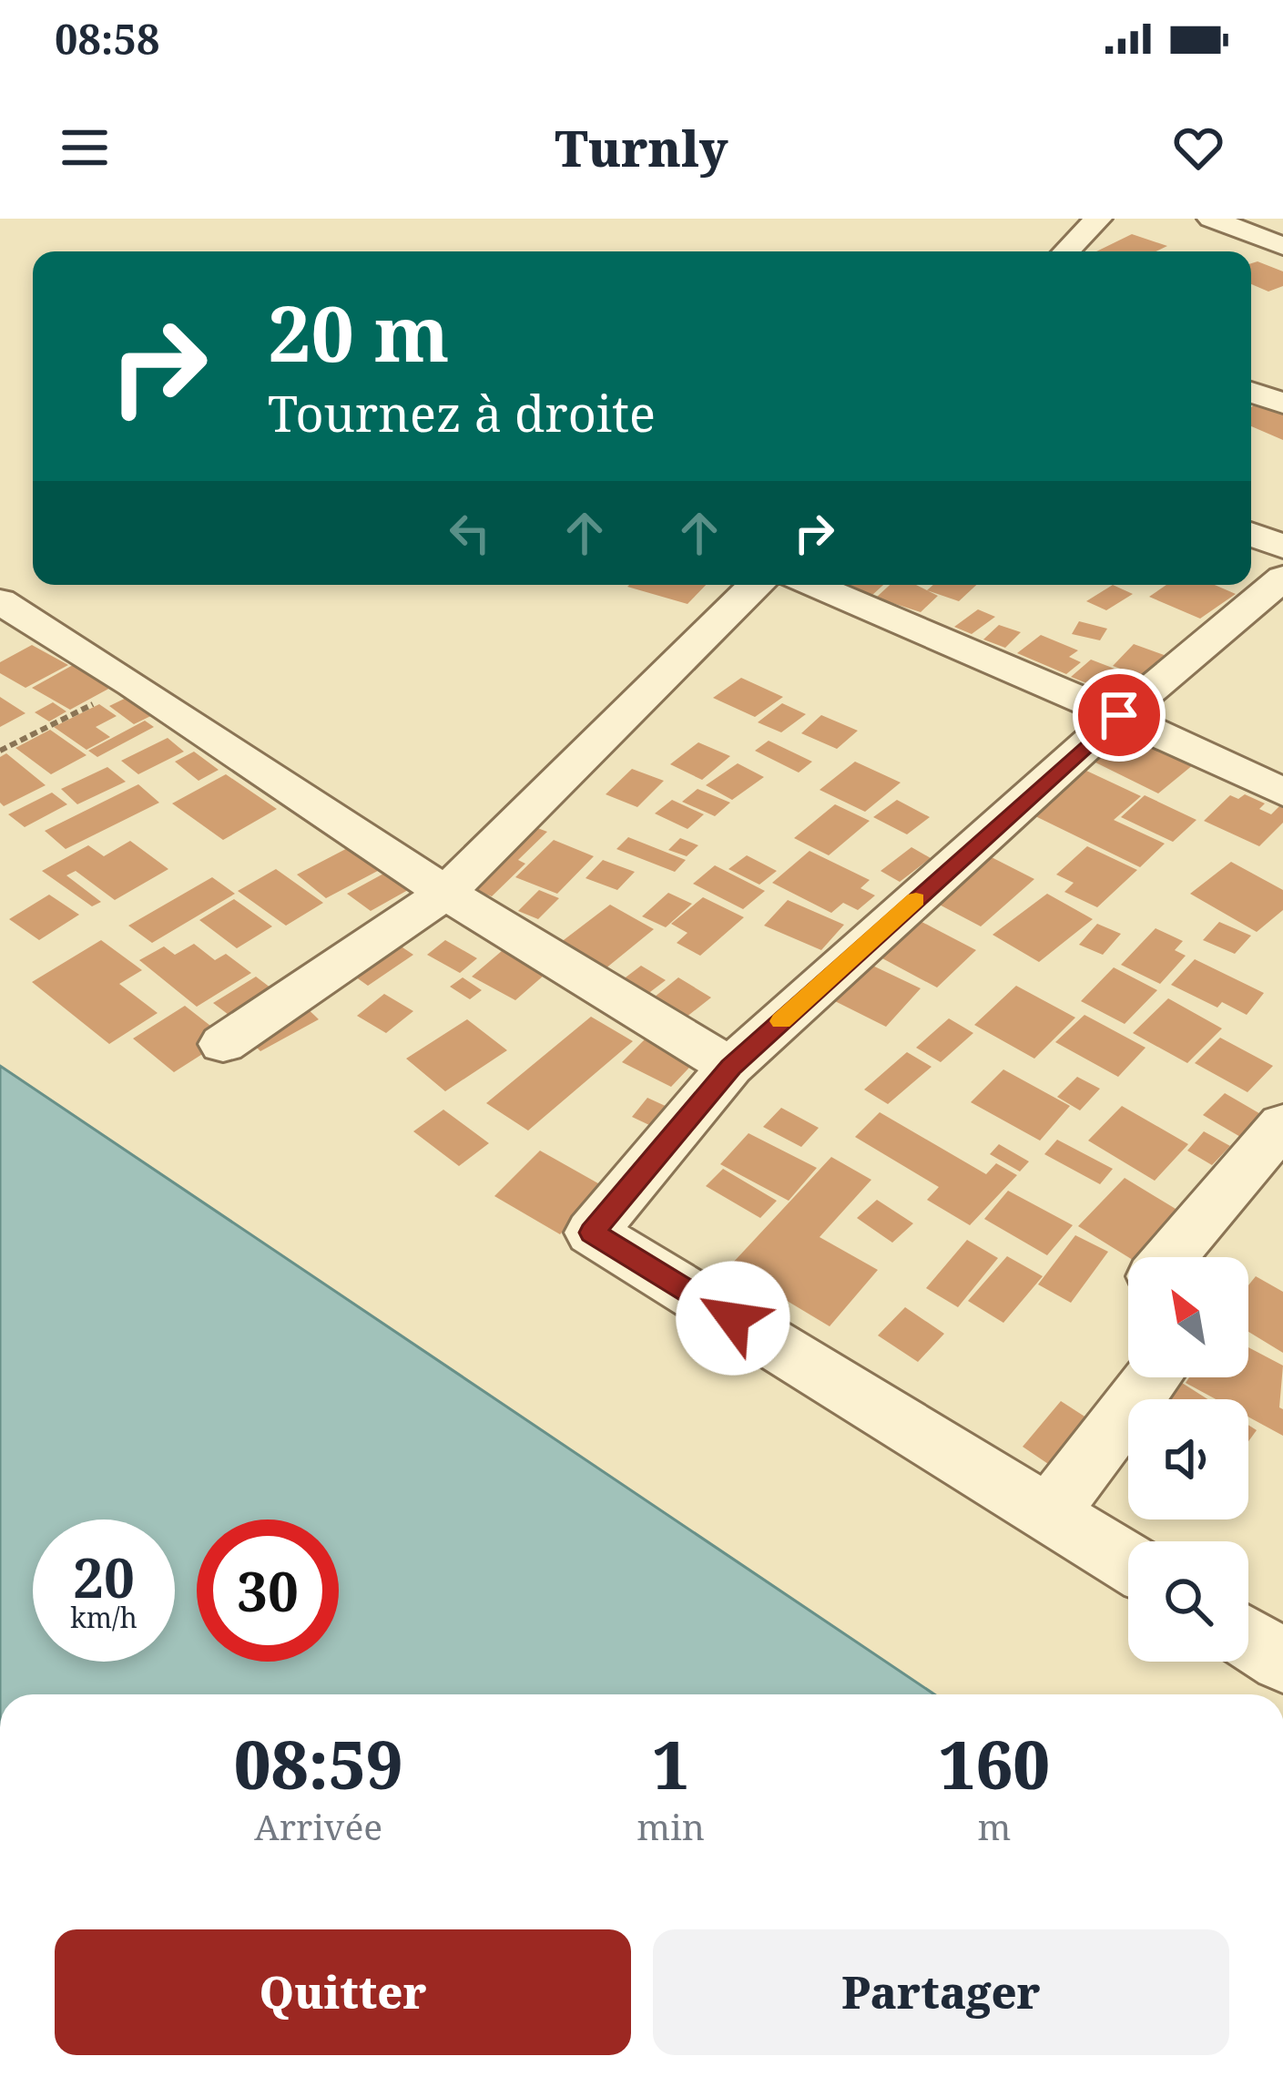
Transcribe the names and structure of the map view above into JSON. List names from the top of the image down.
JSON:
{
  "north": "top left",
  "page": {
    "status": "08:58",
    "header": "Turnly",
    "turn": ["20 m", "Tournez à droite"],
    "speed": "20 km/h",
    "limit": "30",
    "eta": [
      "08:59",
      "Arrivée",
      "1",
      "min",
      "160",
      "m"
    ],
    "buttons": ["Quitter", "Partager"]
  }
}
